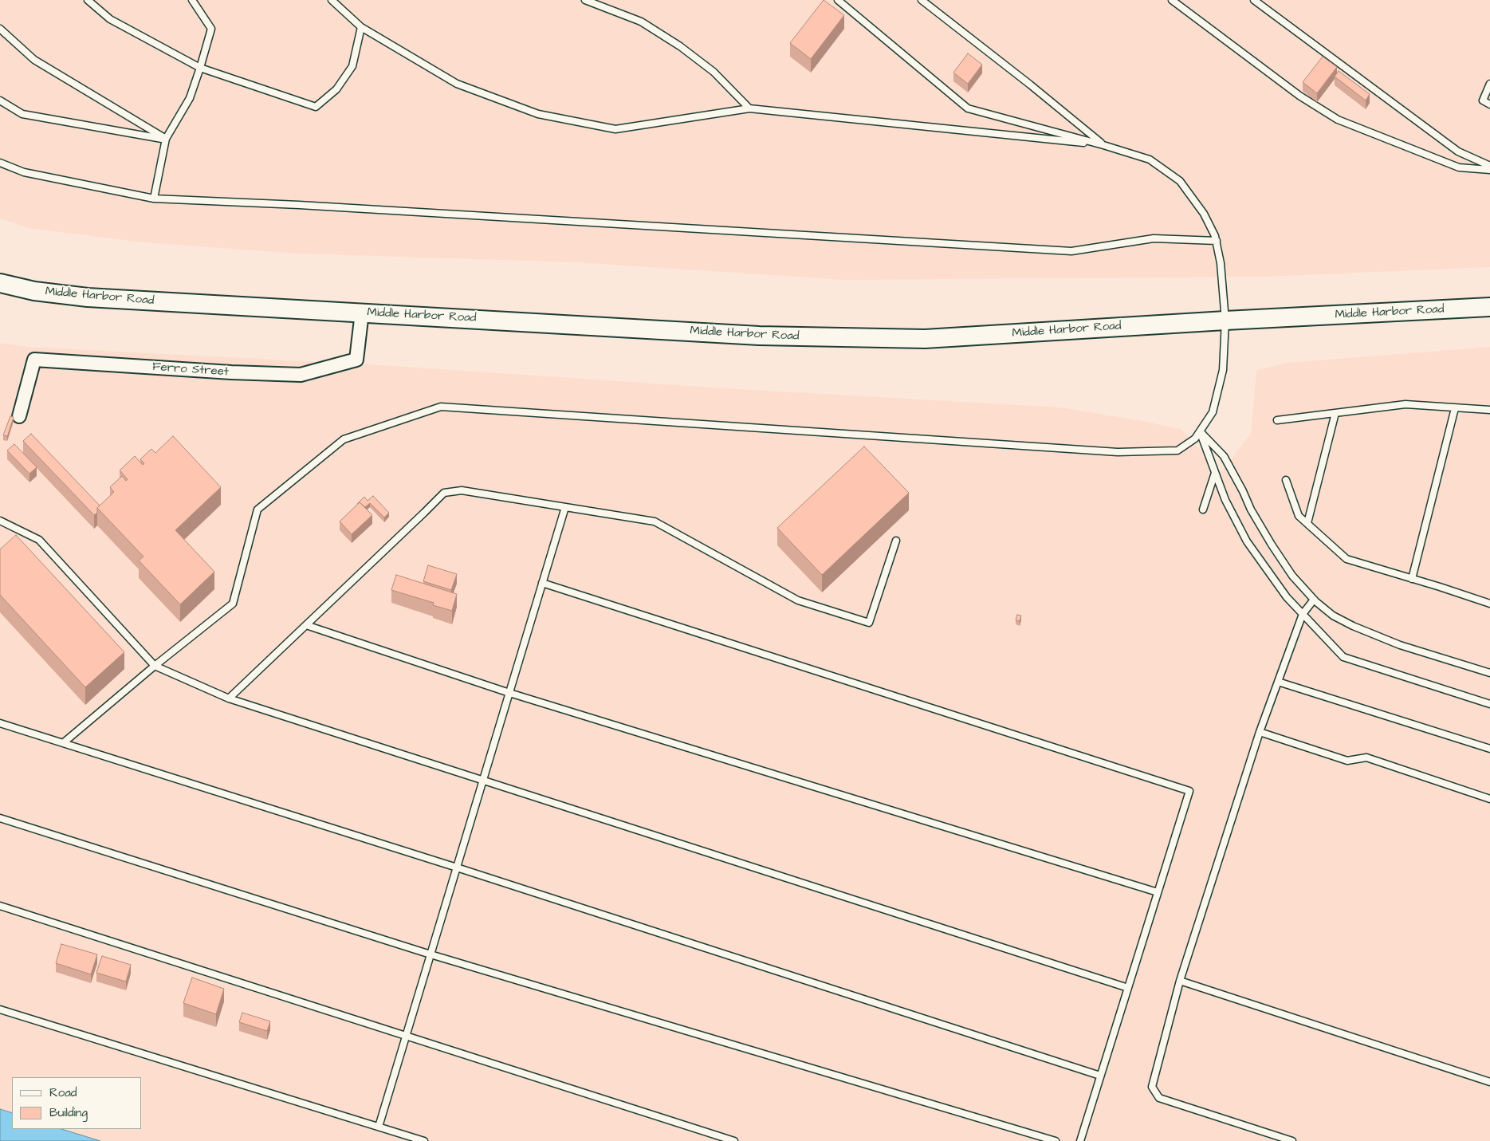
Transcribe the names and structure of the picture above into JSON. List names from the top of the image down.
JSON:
{
  "streets": {
    "main road": ["Middle Harbor Road"],
    "street": ["Ferro Street"]
  },
  "crossings": [
    ["Middle Harbor Road", "Ferro Street"]
  ],
  "legend": ["Road", "Building"]
}
